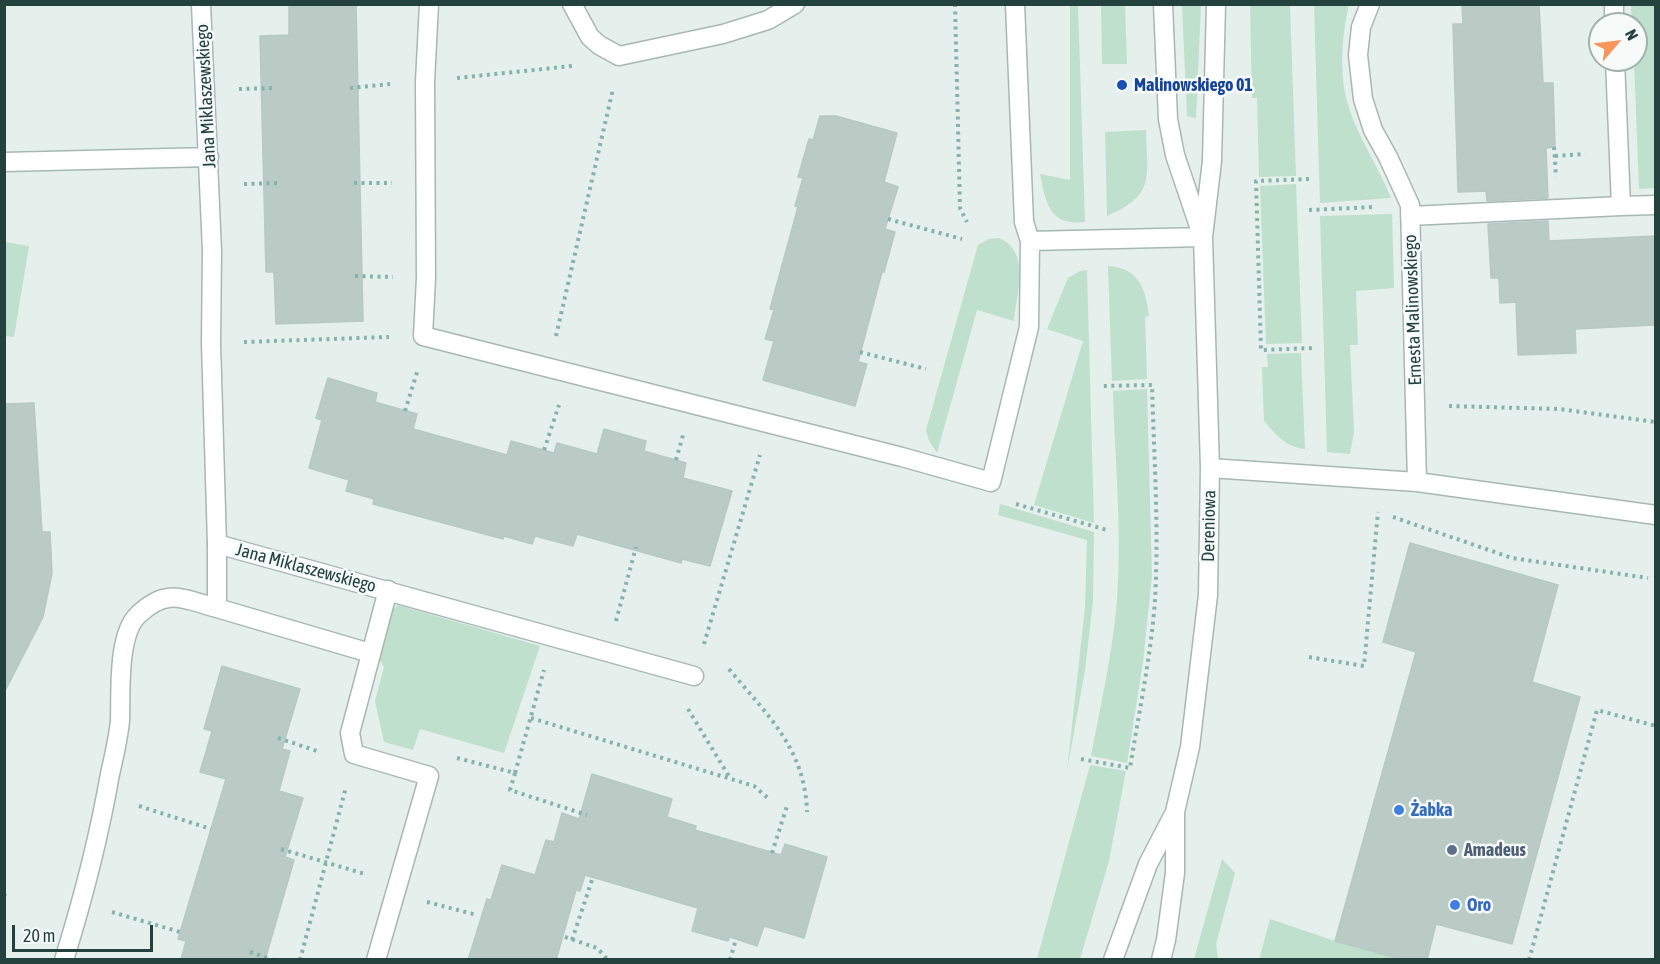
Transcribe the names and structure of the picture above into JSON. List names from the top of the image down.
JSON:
{
  "streets": {
    "street": ["Jana Miklaszewskiego", "Ernesta Malinowskiego", "Dereniowa"]
  },
  "places": [
    "Malinowskiego 01",
    "Żabka",
    "Amadeus",
    "Oro"
  ],
  "scale_bar": "20 m",
  "north": "top right"
}
